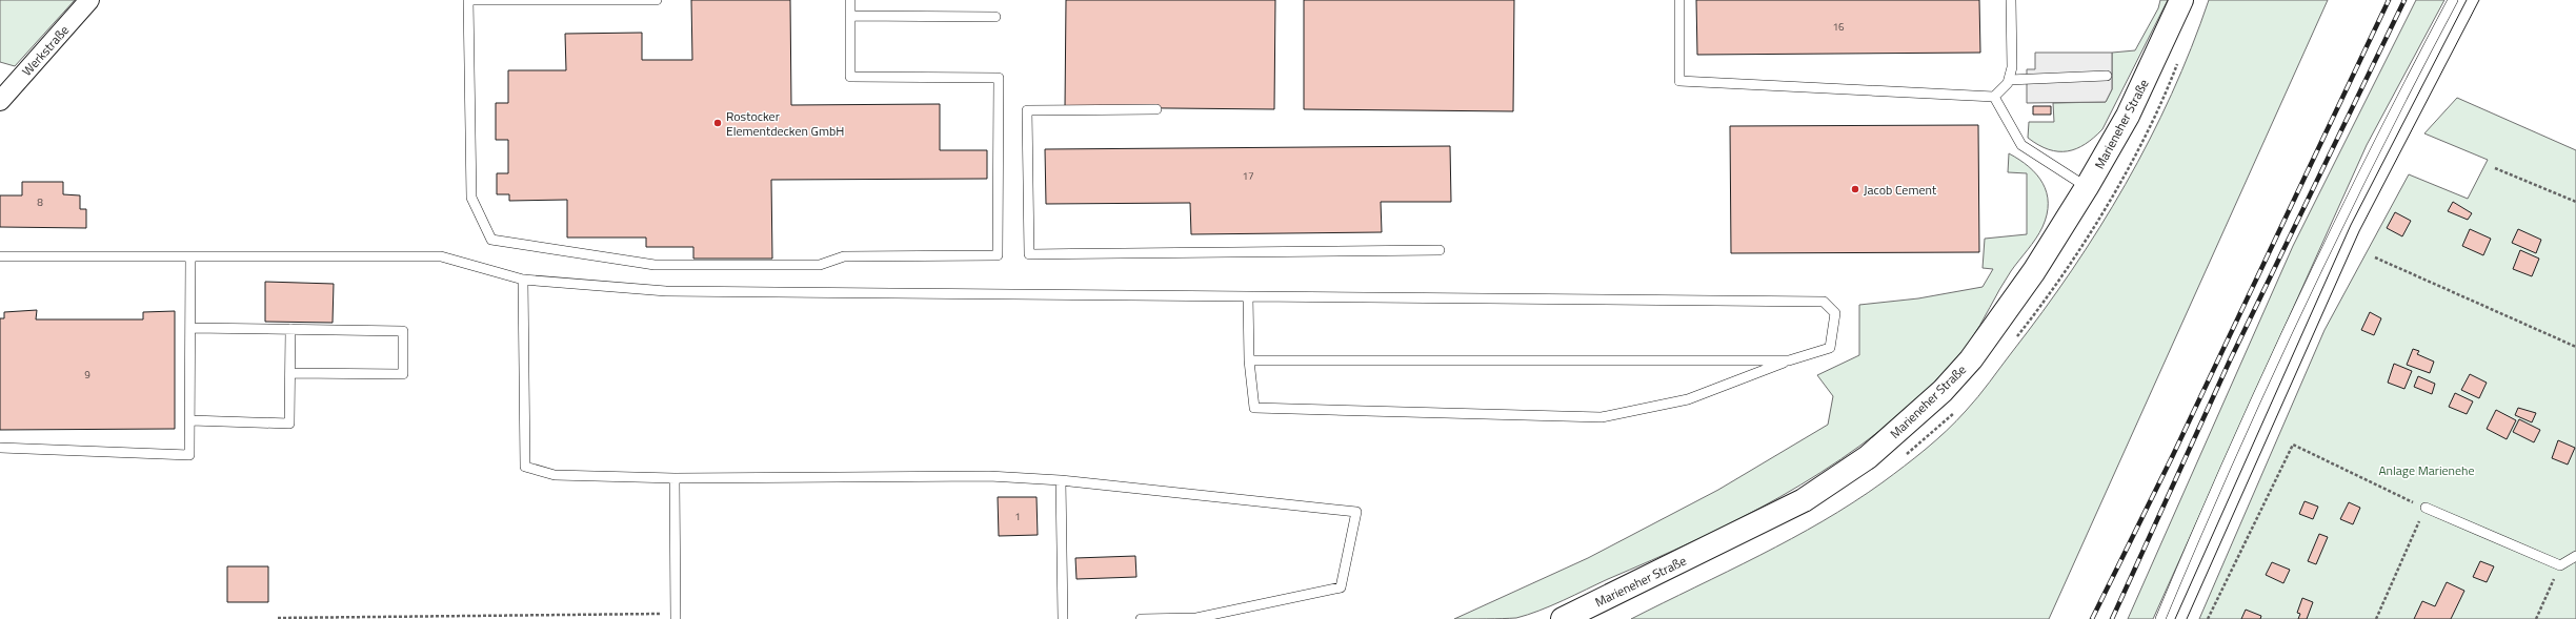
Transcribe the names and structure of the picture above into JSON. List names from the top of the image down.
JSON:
{
  "streets": {
    "street": ["Werkstraße", "Marieneher Straße"]
  },
  "parks": ["Anlage Marienehe"],
  "places": ["Rostocker Elementdecken GmbH", "Jacob Cement"],
  "house_numbers": [
    "16",
    "17",
    "8",
    "9",
    "1"
  ]
}
